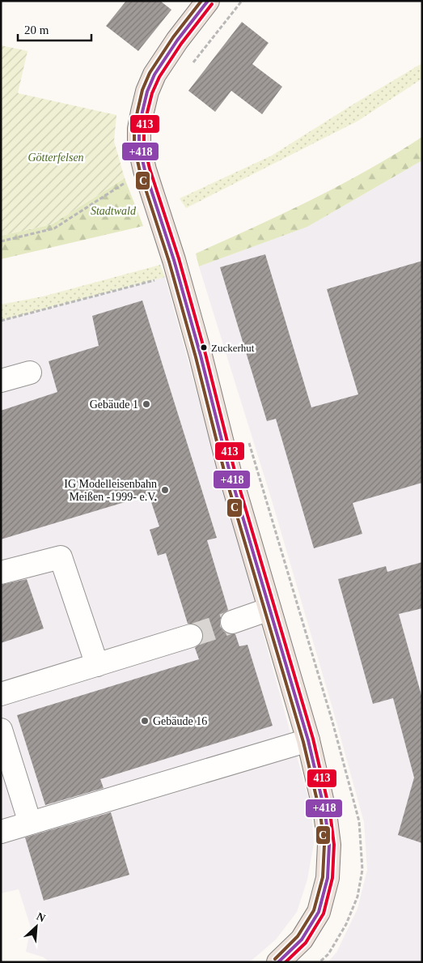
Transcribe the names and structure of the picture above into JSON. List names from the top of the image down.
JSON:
{
  "parks": ["Götterfelsen", "Stadtwald"],
  "places": [
    "Zuckerhut",
    "Gebäude 1",
    "IG Modelleisenbahn Meißen -1999- e.V.",
    "Gebäude 16"
  ],
  "lines": ["transit line +418", "transit line C", "transit line 413"],
  "scale_bar": "20 m",
  "north": "top right"
}
